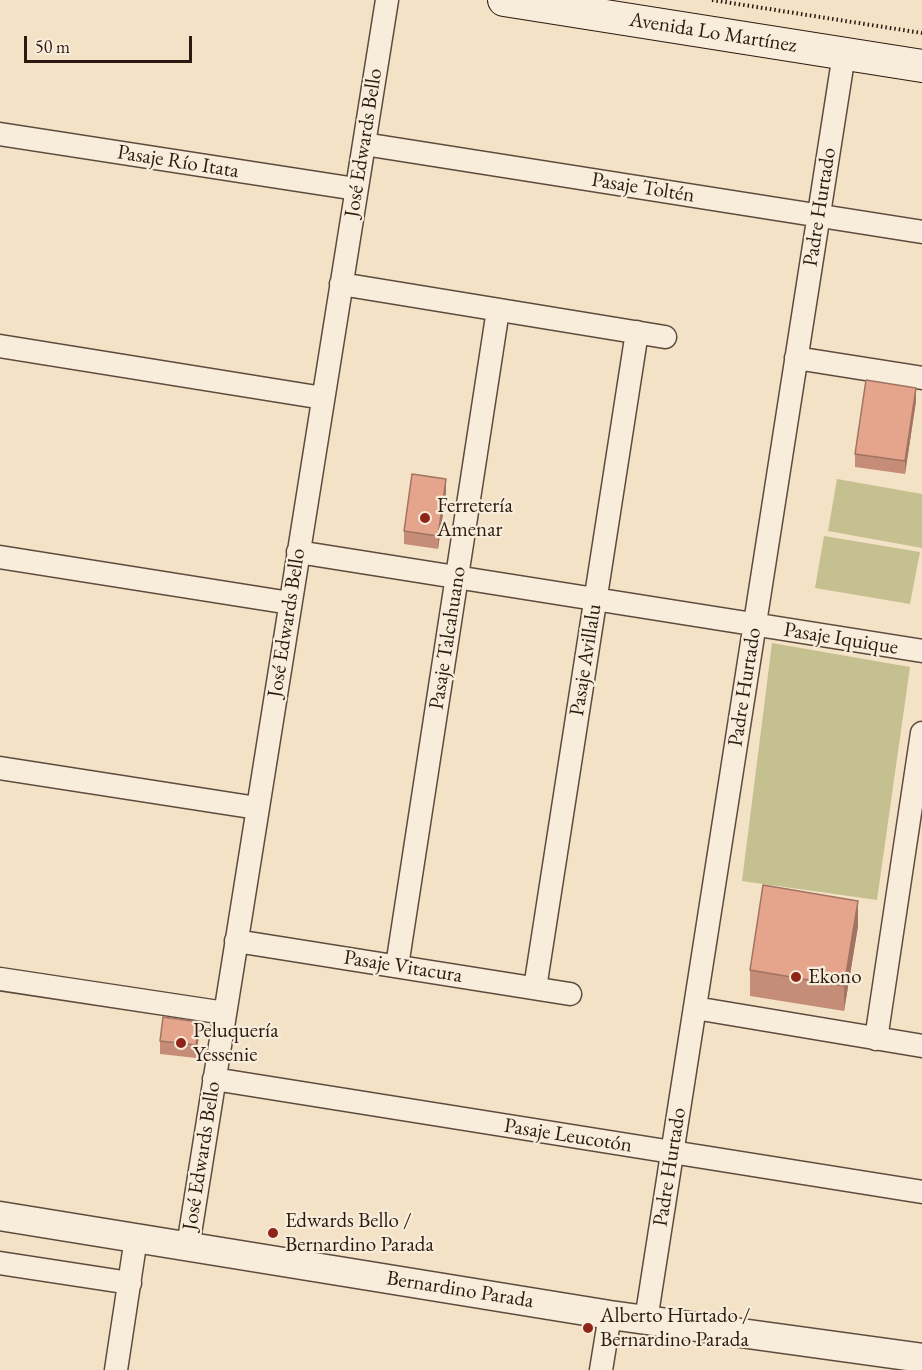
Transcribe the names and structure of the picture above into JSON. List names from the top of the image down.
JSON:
{
  "streets": {
    "main road": ["Avenida Lo Martínez"],
    "street": [
      "José Edwards Bello",
      "Pasaje Río Itata",
      "Pasaje Toltén",
      "Padre Hurtado",
      "Pasaje Talcahuano",
      "Pasaje Iquique",
      "Pasaje Avillalu",
      "Pasaje Vitacura",
      "Pasaje Leucotón",
      "Bernardino Parada"
    ]
  },
  "crossings": [
    ["Avenida Lo Martínez", "Padre Hurtado"],
    ["José Edwards Bello", "Pasaje Río Itata"],
    ["José Edwards Bello", "Pasaje Toltén"],
    ["José Edwards Bello", "Pasaje Iquique"],
    ["José Edwards Bello", "Pasaje Vitacura"],
    ["José Edwards Bello", "Pasaje Leucotón"],
    ["José Edwards Bello", "Bernardino Parada"],
    ["Pasaje Toltén", "Padre Hurtado"],
    ["Padre Hurtado", "Pasaje Iquique"],
    ["Padre Hurtado", "Pasaje Leucotón"],
    ["Padre Hurtado", "Bernardino Parada"],
    ["Pasaje Talcahuano", "Pasaje Iquique"],
    ["Pasaje Talcahuano", "Pasaje Vitacura"],
    ["Pasaje Iquique", "Pasaje Avillalu"],
    ["Pasaje Avillalu", "Pasaje Vitacura"]
  ],
  "places": [
    "Ferretería Amenar",
    "Ekono",
    "Peluquería Yessenie",
    "Edwards Bello / Bernardino Parada",
    "Alberto Hurtado / Bernardino Parada"
  ],
  "scale_bar": "50 m"
}
